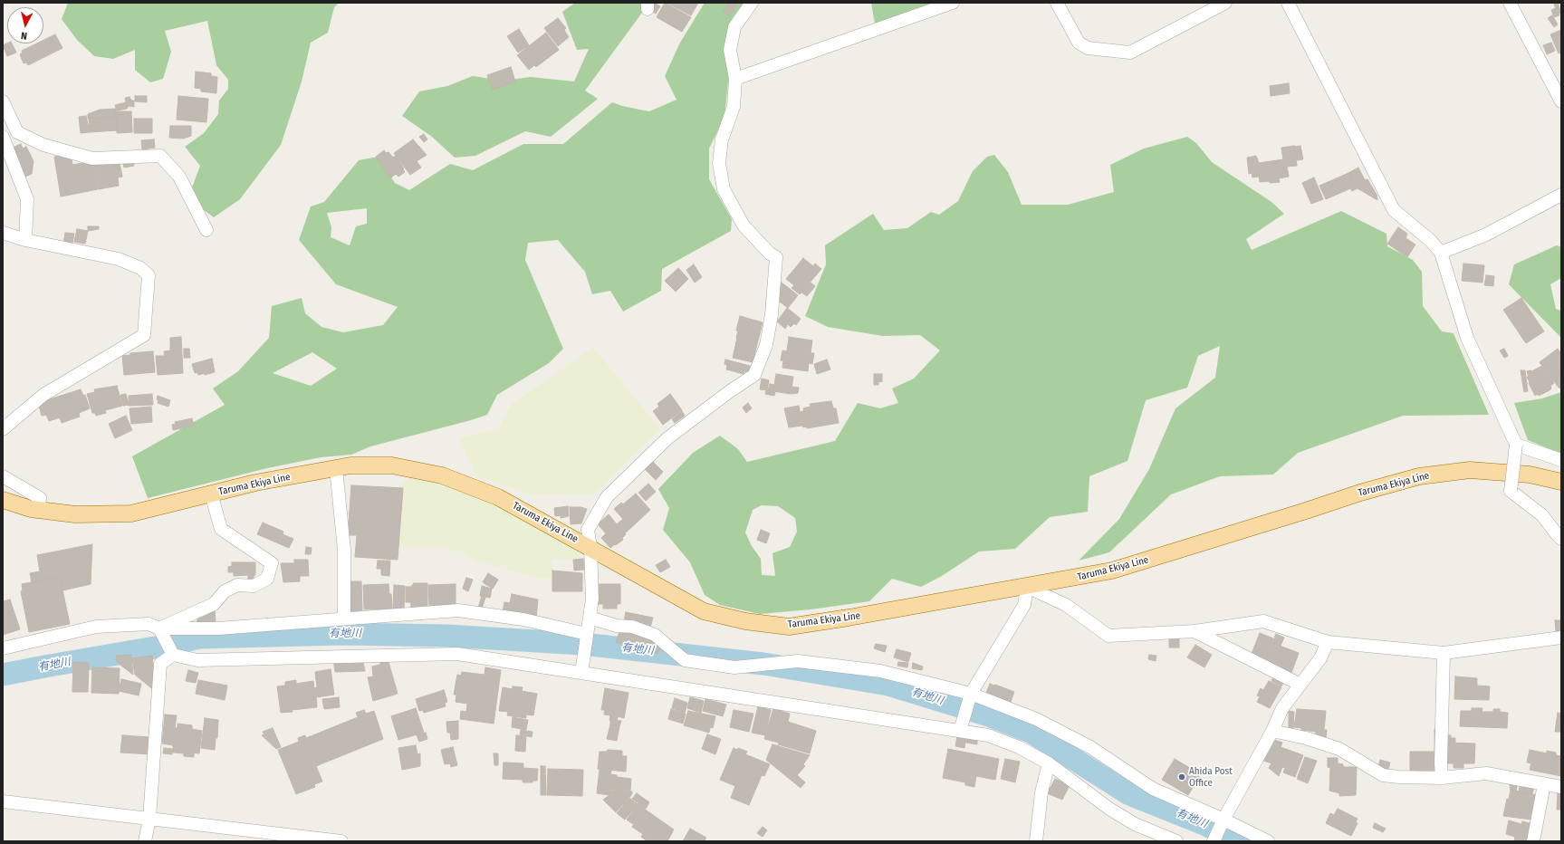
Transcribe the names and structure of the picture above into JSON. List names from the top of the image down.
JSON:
{
  "streets": {
    "main road": ["Taruma Ekiya Line"]
  },
  "water": ["有地川"],
  "places": ["Ahida Post Office"],
  "north": "bottom"
}
